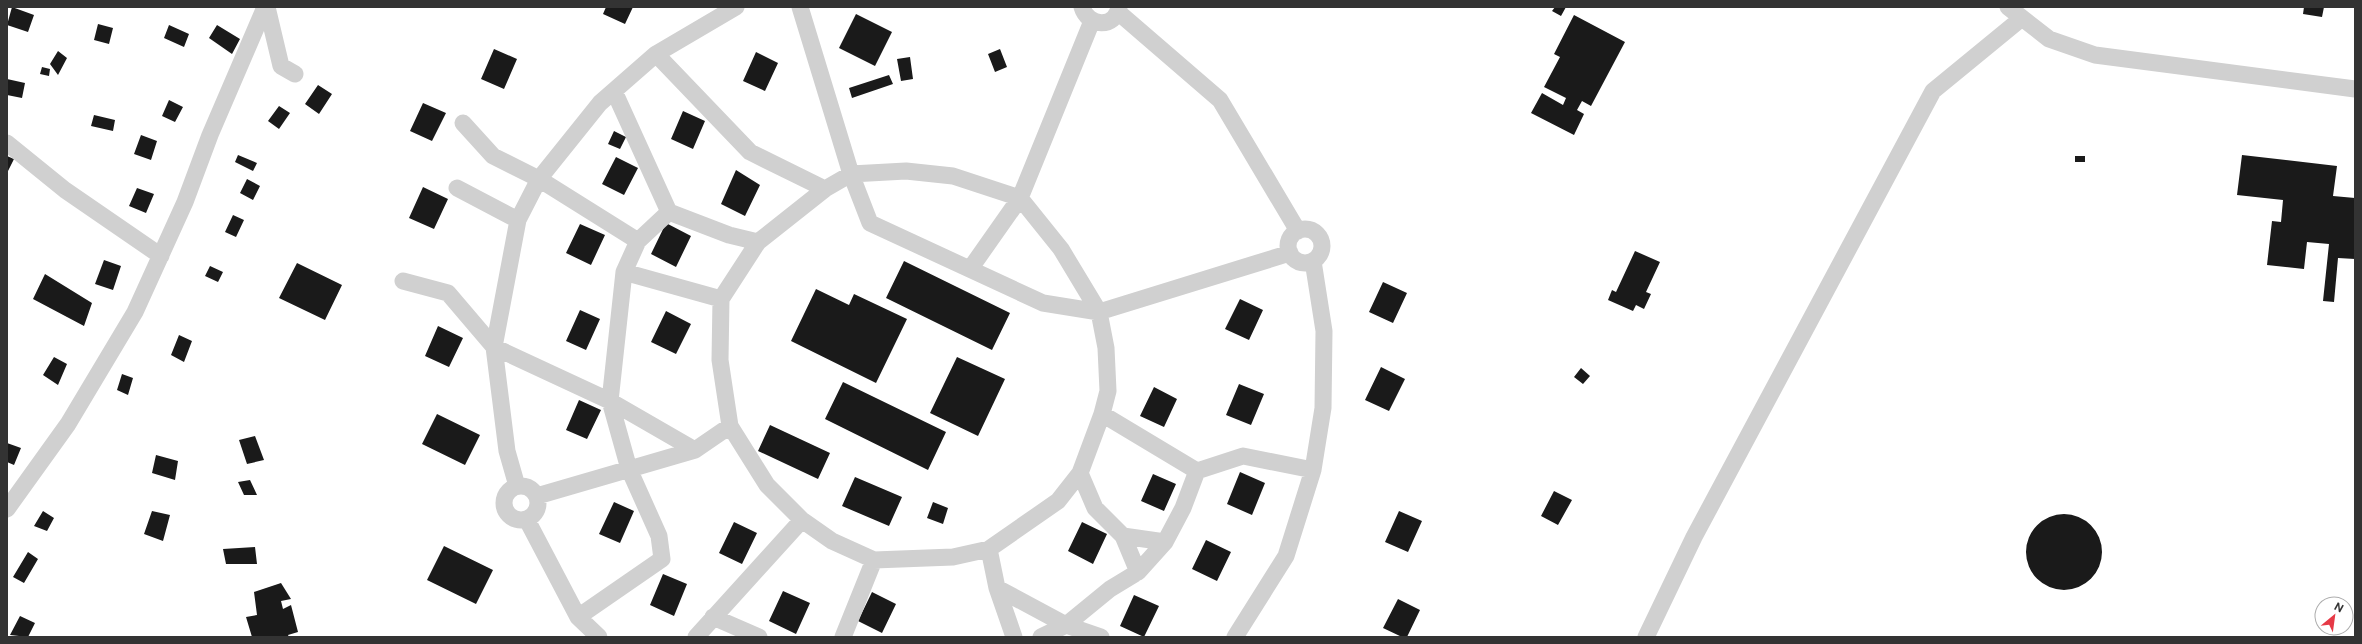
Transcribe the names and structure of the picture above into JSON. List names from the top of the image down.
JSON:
{
  "north": "top right"
}
